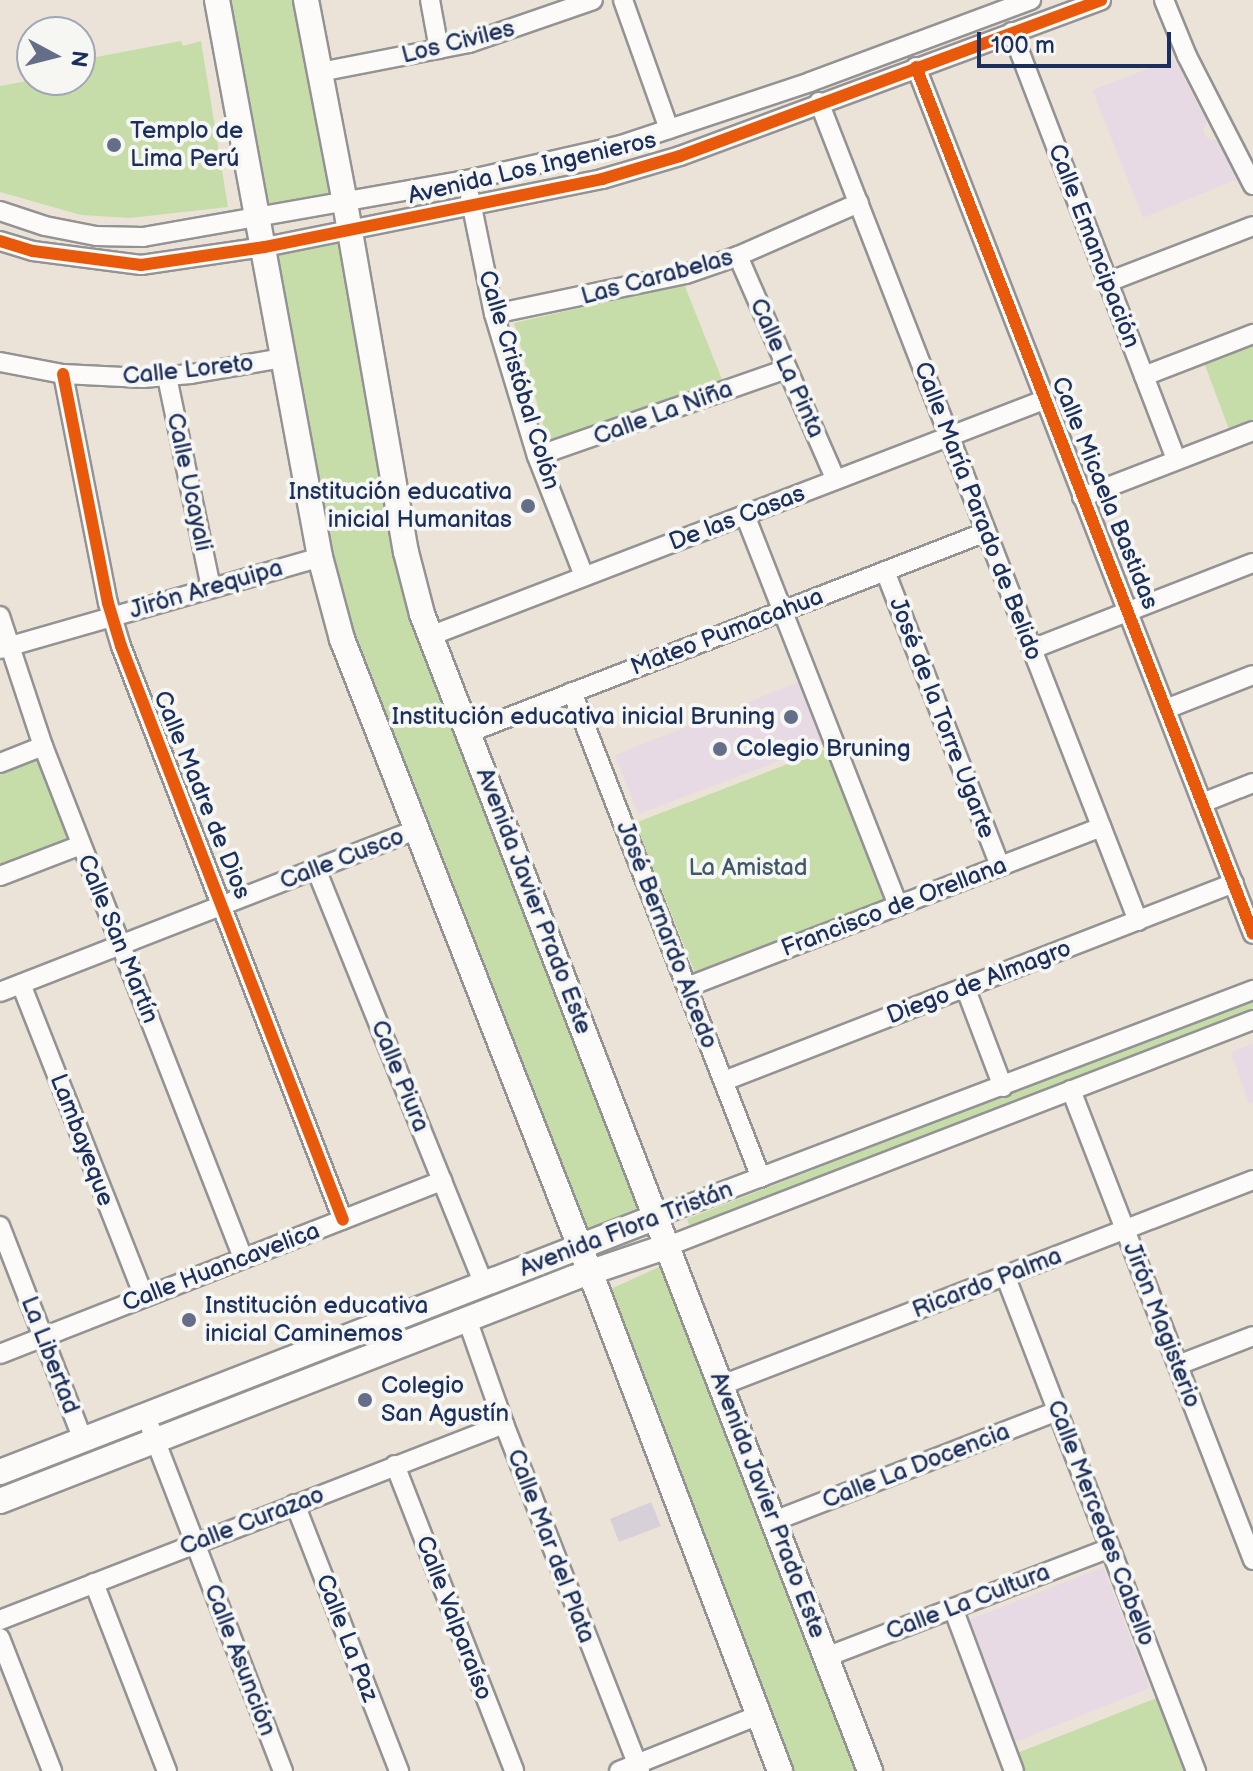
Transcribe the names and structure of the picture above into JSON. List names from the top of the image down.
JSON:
{
  "streets": {
    "main road": ["Avenida Javier Prado Este", "Avenida Flora Tristán"],
    "street": [
      "Los Civiles",
      "Avenida Los Ingenieros",
      "Calle Emancipación",
      "Las Carabelas",
      "Calle La Pinta",
      "Calle Loreto",
      "Calle Cristóbal Colón",
      "Calle La Niña",
      "Calle Ucayali",
      "Calle Micaela Bastidas",
      "Calle María Parado de Belido",
      "De las Casas",
      "Jirón Arequipa",
      "Mateo Pumacahua",
      "José de la Torre Ugarte",
      "Calle Madre de Dios",
      "Calle Cusco",
      "Francisco de Orellana",
      "José Bernardo Alcedo",
      "Calle San Martín",
      "Diego de Almagro",
      "Calle Piura",
      "Lambayeque",
      "Calle Huancavelica",
      "Ricardo Palma",
      "Jirón Magisterio",
      "La Libertad",
      "Calle La Docencia",
      "Calle Curazao",
      "Calle Mercedes Cabello",
      "Calle Mar del Plata",
      "Calle La Cultura",
      "Calle Valparaíso",
      "Calle La Paz",
      "Calle Asunción"
    ]
  },
  "crossings": [
    ["Los Civiles", "Avenida Javier Prado Este"],
    ["Avenida Los Ingenieros", "Calle Emancipación"],
    ["Avenida Los Ingenieros", "Calle Cristóbal Colón"],
    ["Avenida Los Ingenieros", "Calle Micaela Bastidas"],
    ["Avenida Los Ingenieros", "Calle María Parado de Belido"],
    ["Avenida Los Ingenieros", "Avenida Javier Prado Este"],
    ["Las Carabelas", "Calle La Pinta"],
    ["Las Carabelas", "Calle Cristóbal Colón"],
    ["Las Carabelas", "Calle María Parado de Belido"],
    ["Calle La Pinta", "Calle La Niña"],
    ["Calle La Pinta", "De las Casas"],
    ["Calle Loreto", "Calle Ucayali"],
    ["Calle Loreto", "Calle Madre de Dios"],
    ["Calle Cristóbal Colón", "Calle La Niña"],
    ["Calle Cristóbal Colón", "De las Casas"],
    ["Calle Ucayali", "Jirón Arequipa"],
    ["Calle Micaela Bastidas", "De las Casas"],
    ["Calle Micaela Bastidas", "Diego de Almagro"],
    ["Calle María Parado de Belido", "De las Casas"],
    ["Calle María Parado de Belido", "Mateo Pumacahua"],
    ["Calle María Parado de Belido", "Francisco de Orellana"],
    ["Calle María Parado de Belido", "Diego de Almagro"],
    ["De las Casas", "Avenida Javier Prado Este"],
    ["Jirón Arequipa", "Calle Madre de Dios"],
    ["Jirón Arequipa", "Calle San Martín"],
    ["Mateo Pumacahua", "José de la Torre Ugarte"],
    ["Mateo Pumacahua", "Avenida Javier Prado Este"],
    ["Mateo Pumacahua", "José Bernardo Alcedo"],
    ["José de la Torre Ugarte", "Francisco de Orellana"],
    ["Calle Madre de Dios", "Calle Cusco"],
    ["Calle Madre de Dios", "Calle Huancavelica"],
    ["Calle Cusco", "Calle San Martín"],
    ["Calle Cusco", "Calle Piura"],
    ["Calle Cusco", "Lambayeque"],
    ["Avenida Javier Prado Este", "Avenida Flora Tristán"],
    ["Avenida Javier Prado Este", "Ricardo Palma"],
    ["Avenida Javier Prado Este", "Calle La Docencia"],
    ["Avenida Javier Prado Este", "Calle La Cultura"],
    ["Francisco de Orellana", "José Bernardo Alcedo"],
    ["José Bernardo Alcedo", "Diego de Almagro"],
    ["José Bernardo Alcedo", "Avenida Flora Tristán"],
    ["Calle San Martín", "Calle Huancavelica"],
    ["Calle Piura", "Avenida Flora Tristán"],
    ["Calle Piura", "Calle Huancavelica"],
    ["Lambayeque", "Calle Huancavelica"],
    ["Avenida Flora Tristán", "Jirón Magisterio"],
    ["Avenida Flora Tristán", "La Libertad"],
    ["Avenida Flora Tristán", "Calle Mar del Plata"],
    ["Avenida Flora Tristán", "Calle Asunción"],
    ["Calle Huancavelica", "La Libertad"],
    ["Ricardo Palma", "Jirón Magisterio"],
    ["Ricardo Palma", "Calle Mercedes Cabello"],
    ["Calle La Docencia", "Calle Mercedes Cabello"],
    ["Calle Curazao", "Calle Mar del Plata"],
    ["Calle Curazao", "Calle Valparaíso"],
    ["Calle Curazao", "Calle La Paz"],
    ["Calle Curazao", "Calle Asunción"],
    ["Calle Mercedes Cabello", "Calle La Cultura"]
  ],
  "parks": ["La Amistad"],
  "places": [
    "Templo de Lima Perú",
    "Institución educativa inicial Humanitas",
    "Institución educativa inicial Bruning",
    "Colegio Bruning",
    "Institución educativa inicial Caminemos",
    "Colegio San Agustín"
  ],
  "scale_bar": "100 m",
  "north": "right"
}
